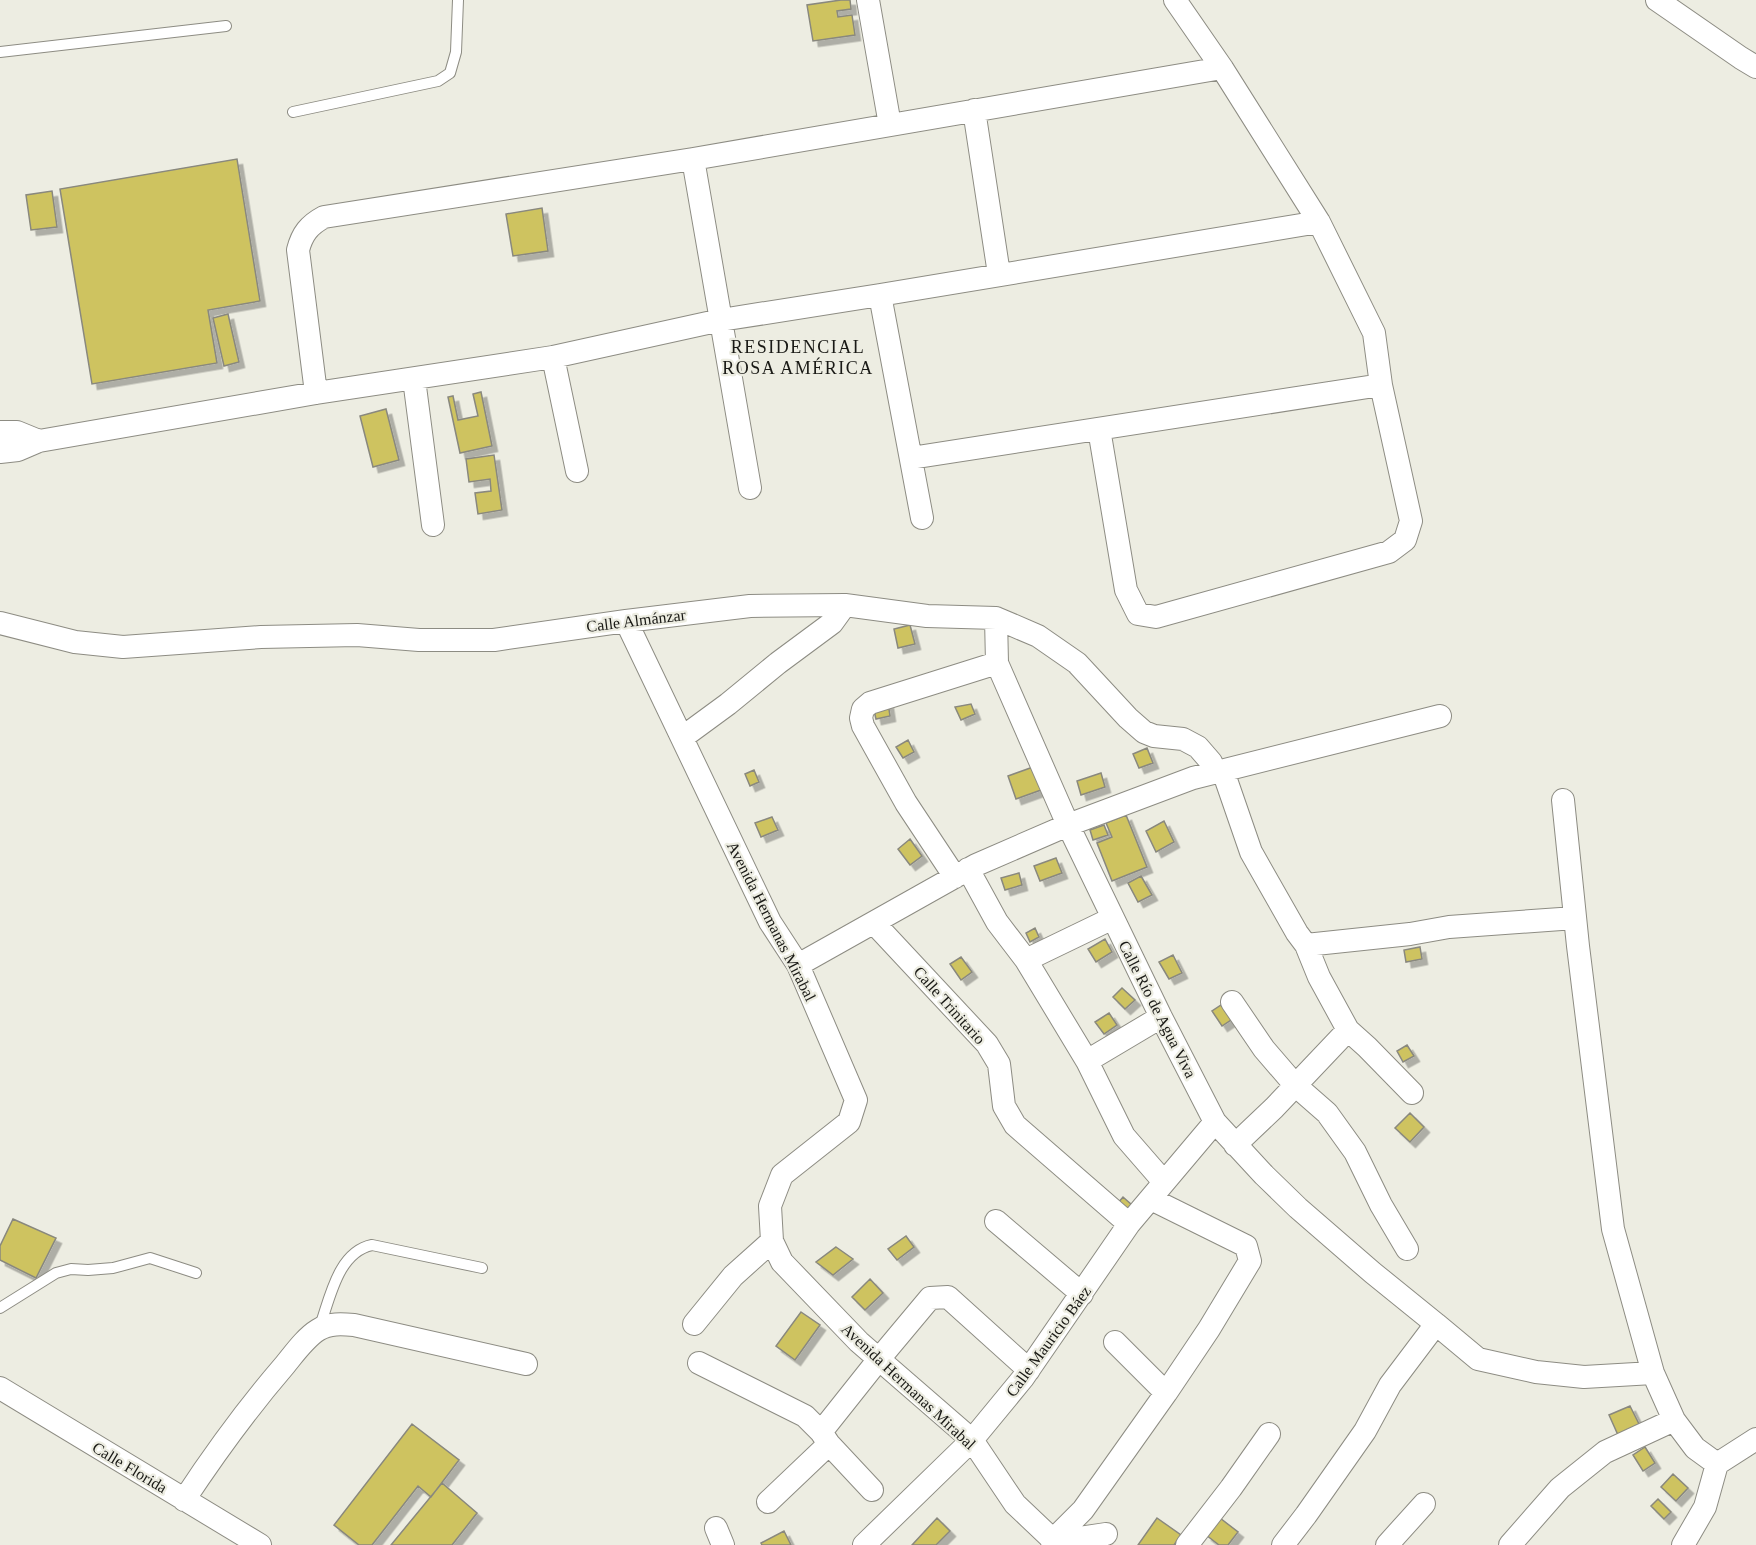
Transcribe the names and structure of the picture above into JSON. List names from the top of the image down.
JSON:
{
  "streets": {
    "street": [
      "Calle Almánzar",
      "Avenida Hermanas Mirabal",
      "Calle Trinitario",
      "Calle Río de Agua Viva",
      "Calle Mauricio Báez",
      "Calle Florida"
    ]
  },
  "crossings": [
    ["Calle Almánzar", "Avenida Hermanas Mirabal"],
    ["Calle Almánzar", "Calle Río de Agua Viva"],
    ["Avenida Hermanas Mirabal", "Calle Mauricio Báez"],
    ["Calle Trinitario", "Calle Mauricio Báez"],
    ["Calle Río de Agua Viva", "Calle Mauricio Báez"]
  ],
  "districts": ["RESIDENCIAL ROSA AMÉRICA"]
}
